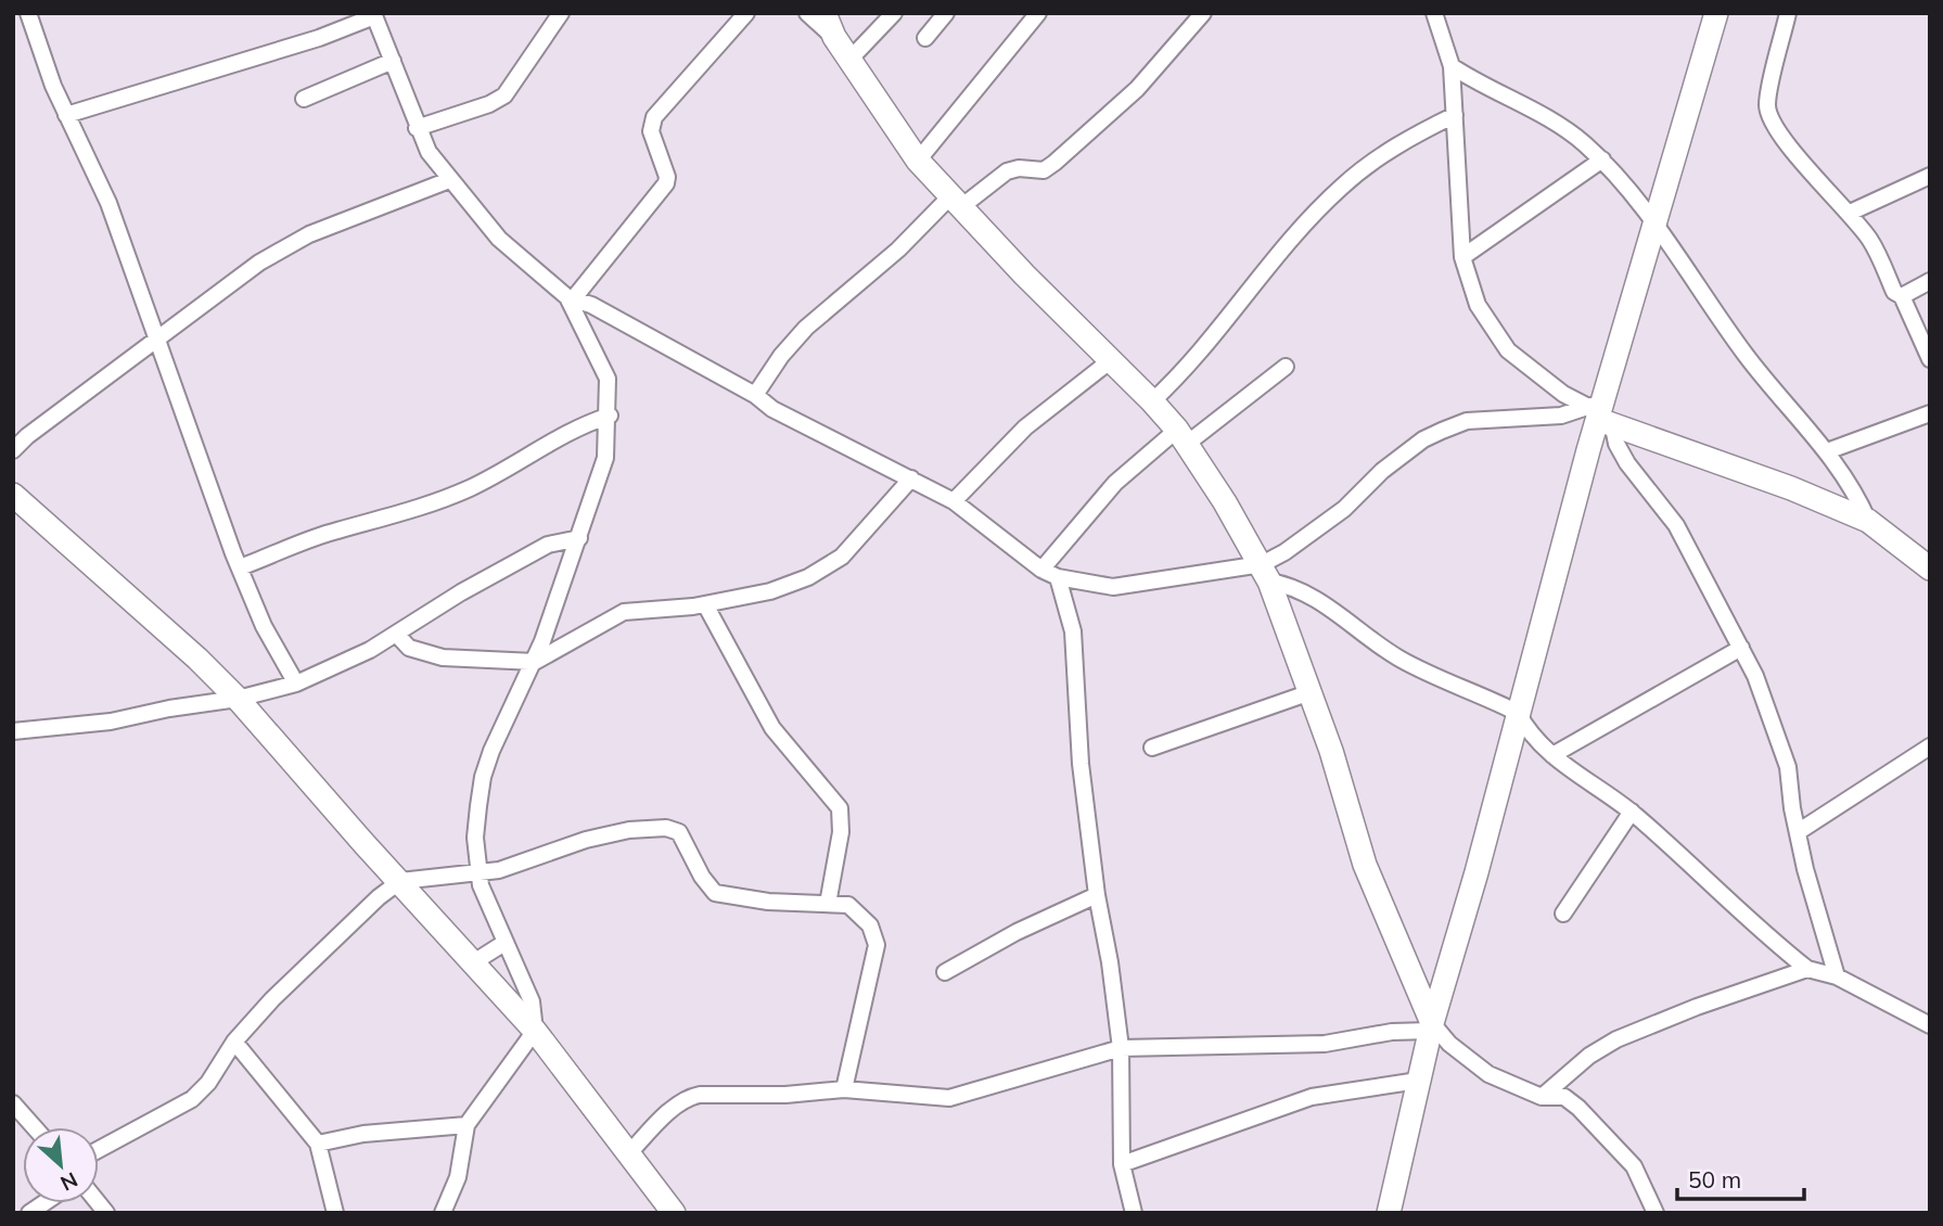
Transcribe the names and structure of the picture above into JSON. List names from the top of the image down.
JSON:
{
  "scale_bar": "50 m",
  "north": "bottom right"
}
